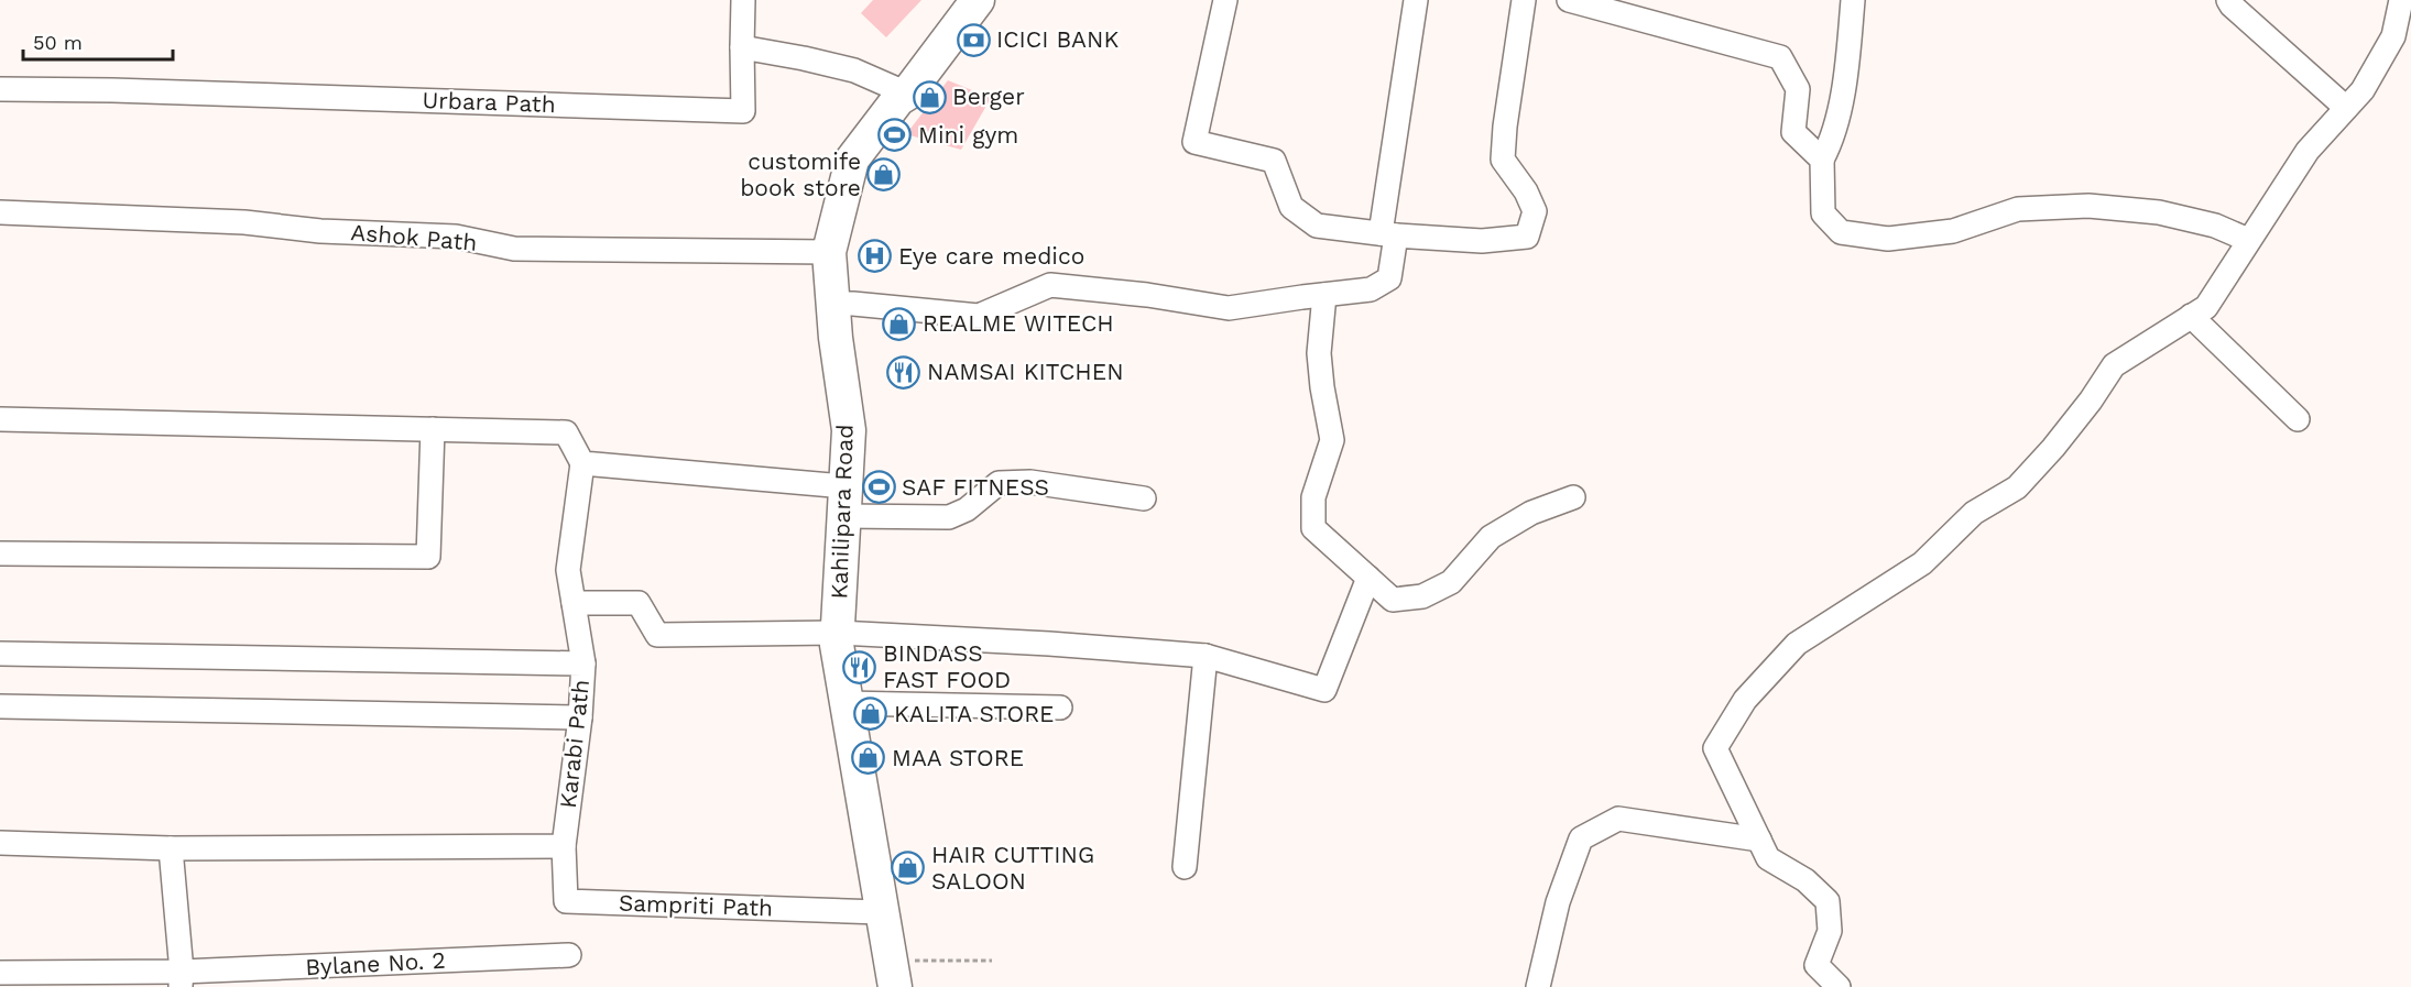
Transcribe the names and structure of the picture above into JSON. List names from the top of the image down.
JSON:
{
  "streets": {
    "main road": ["Kahilipara Road"],
    "street": [
      "Urbara Path",
      "Ashok Path",
      "Karabi Path",
      "Sampriti Path",
      "Bylane No. 2"
    ]
  },
  "crossings": [
    ["Ashok Path", "Kahilipara Road"],
    ["Kahilipara Road", "Sampriti Path"],
    ["Karabi Path", "Sampriti Path"]
  ],
  "places": {
    "bank": ["ICICI BANK"],
    "shop": [
      "Berger",
      "customife book store",
      "REALME WITECH",
      "KALITA STORE",
      "MAA STORE",
      "HAIR CUTTING SALOON"
    ],
    "sports": ["Mini gym", "SAF FITNESS"],
    "hospital": ["Eye care medico"],
    "restaurant": ["NAMSAI KITCHEN", "BINDASS FAST FOOD"]
  },
  "scale_bar": "50 m"
}
